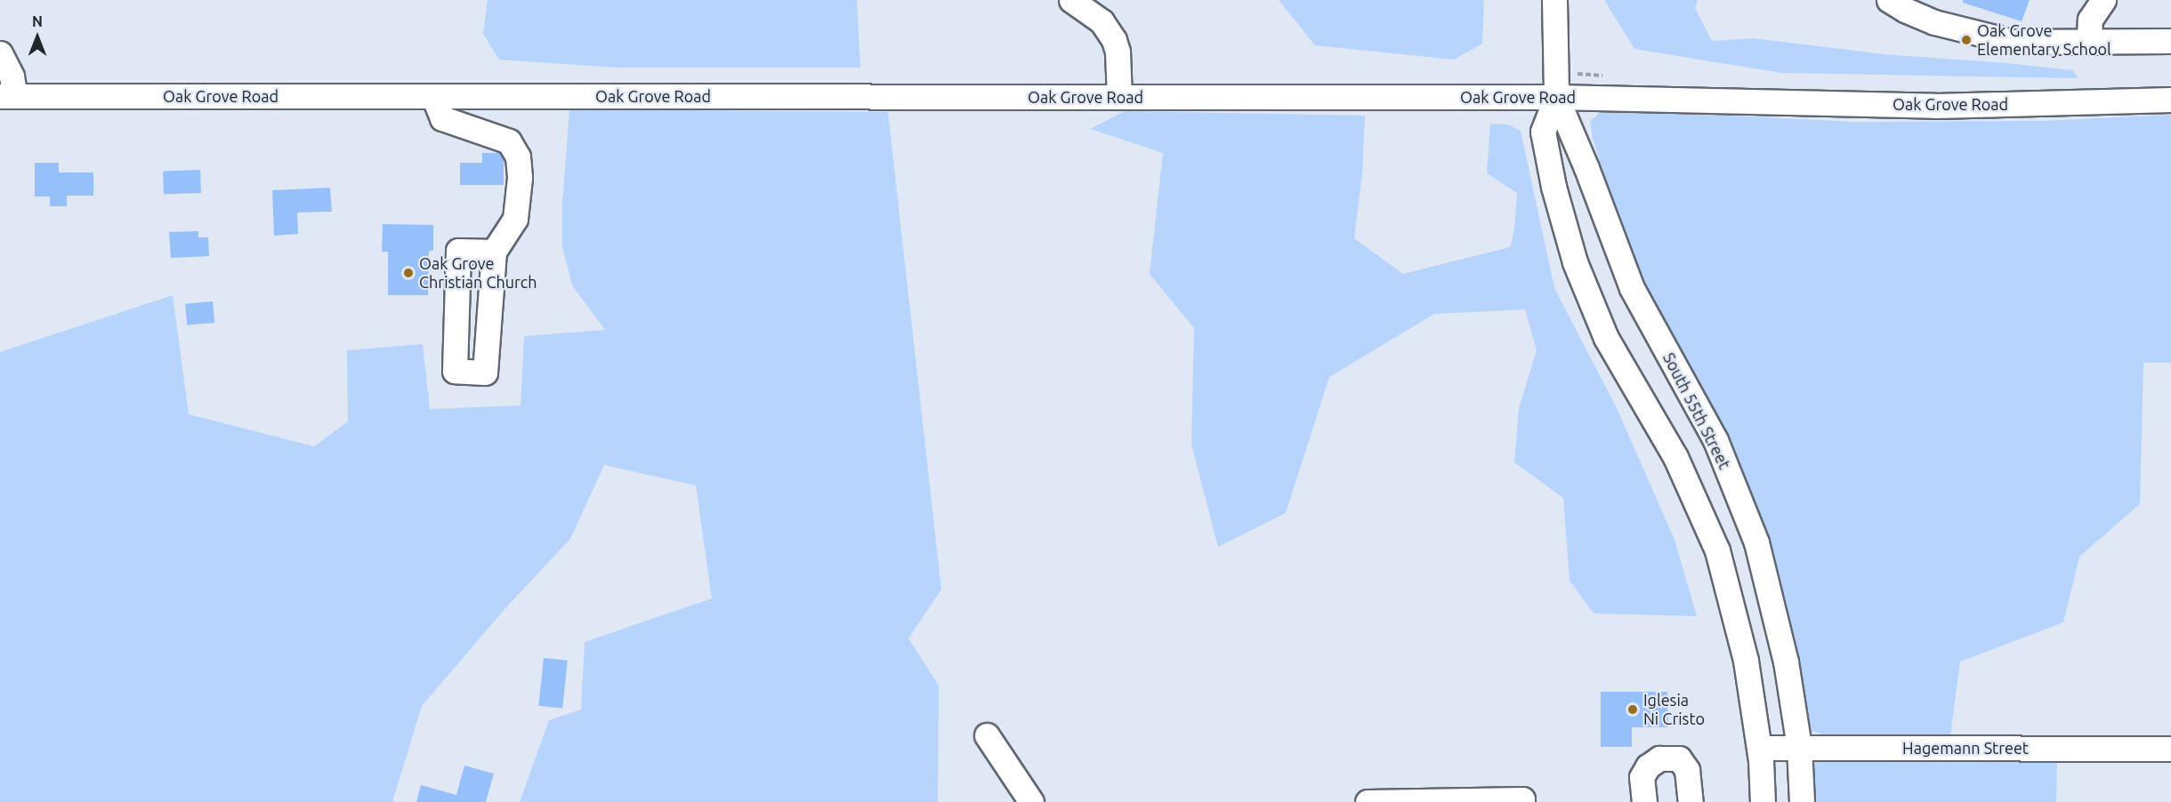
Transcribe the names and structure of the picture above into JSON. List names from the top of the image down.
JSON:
{
  "streets": {
    "street": ["Oak Grove Road", "South 55th Street", "Hagemann Street"]
  },
  "crossings": [
    ["Oak Grove Road", "South 55th Street"],
    ["South 55th Street", "Hagemann Street"]
  ],
  "places": ["Oak Grove Elementary School", "Oak Grove Christian Church", "Iglesia Ni Cristo"],
  "north": "top"
}
